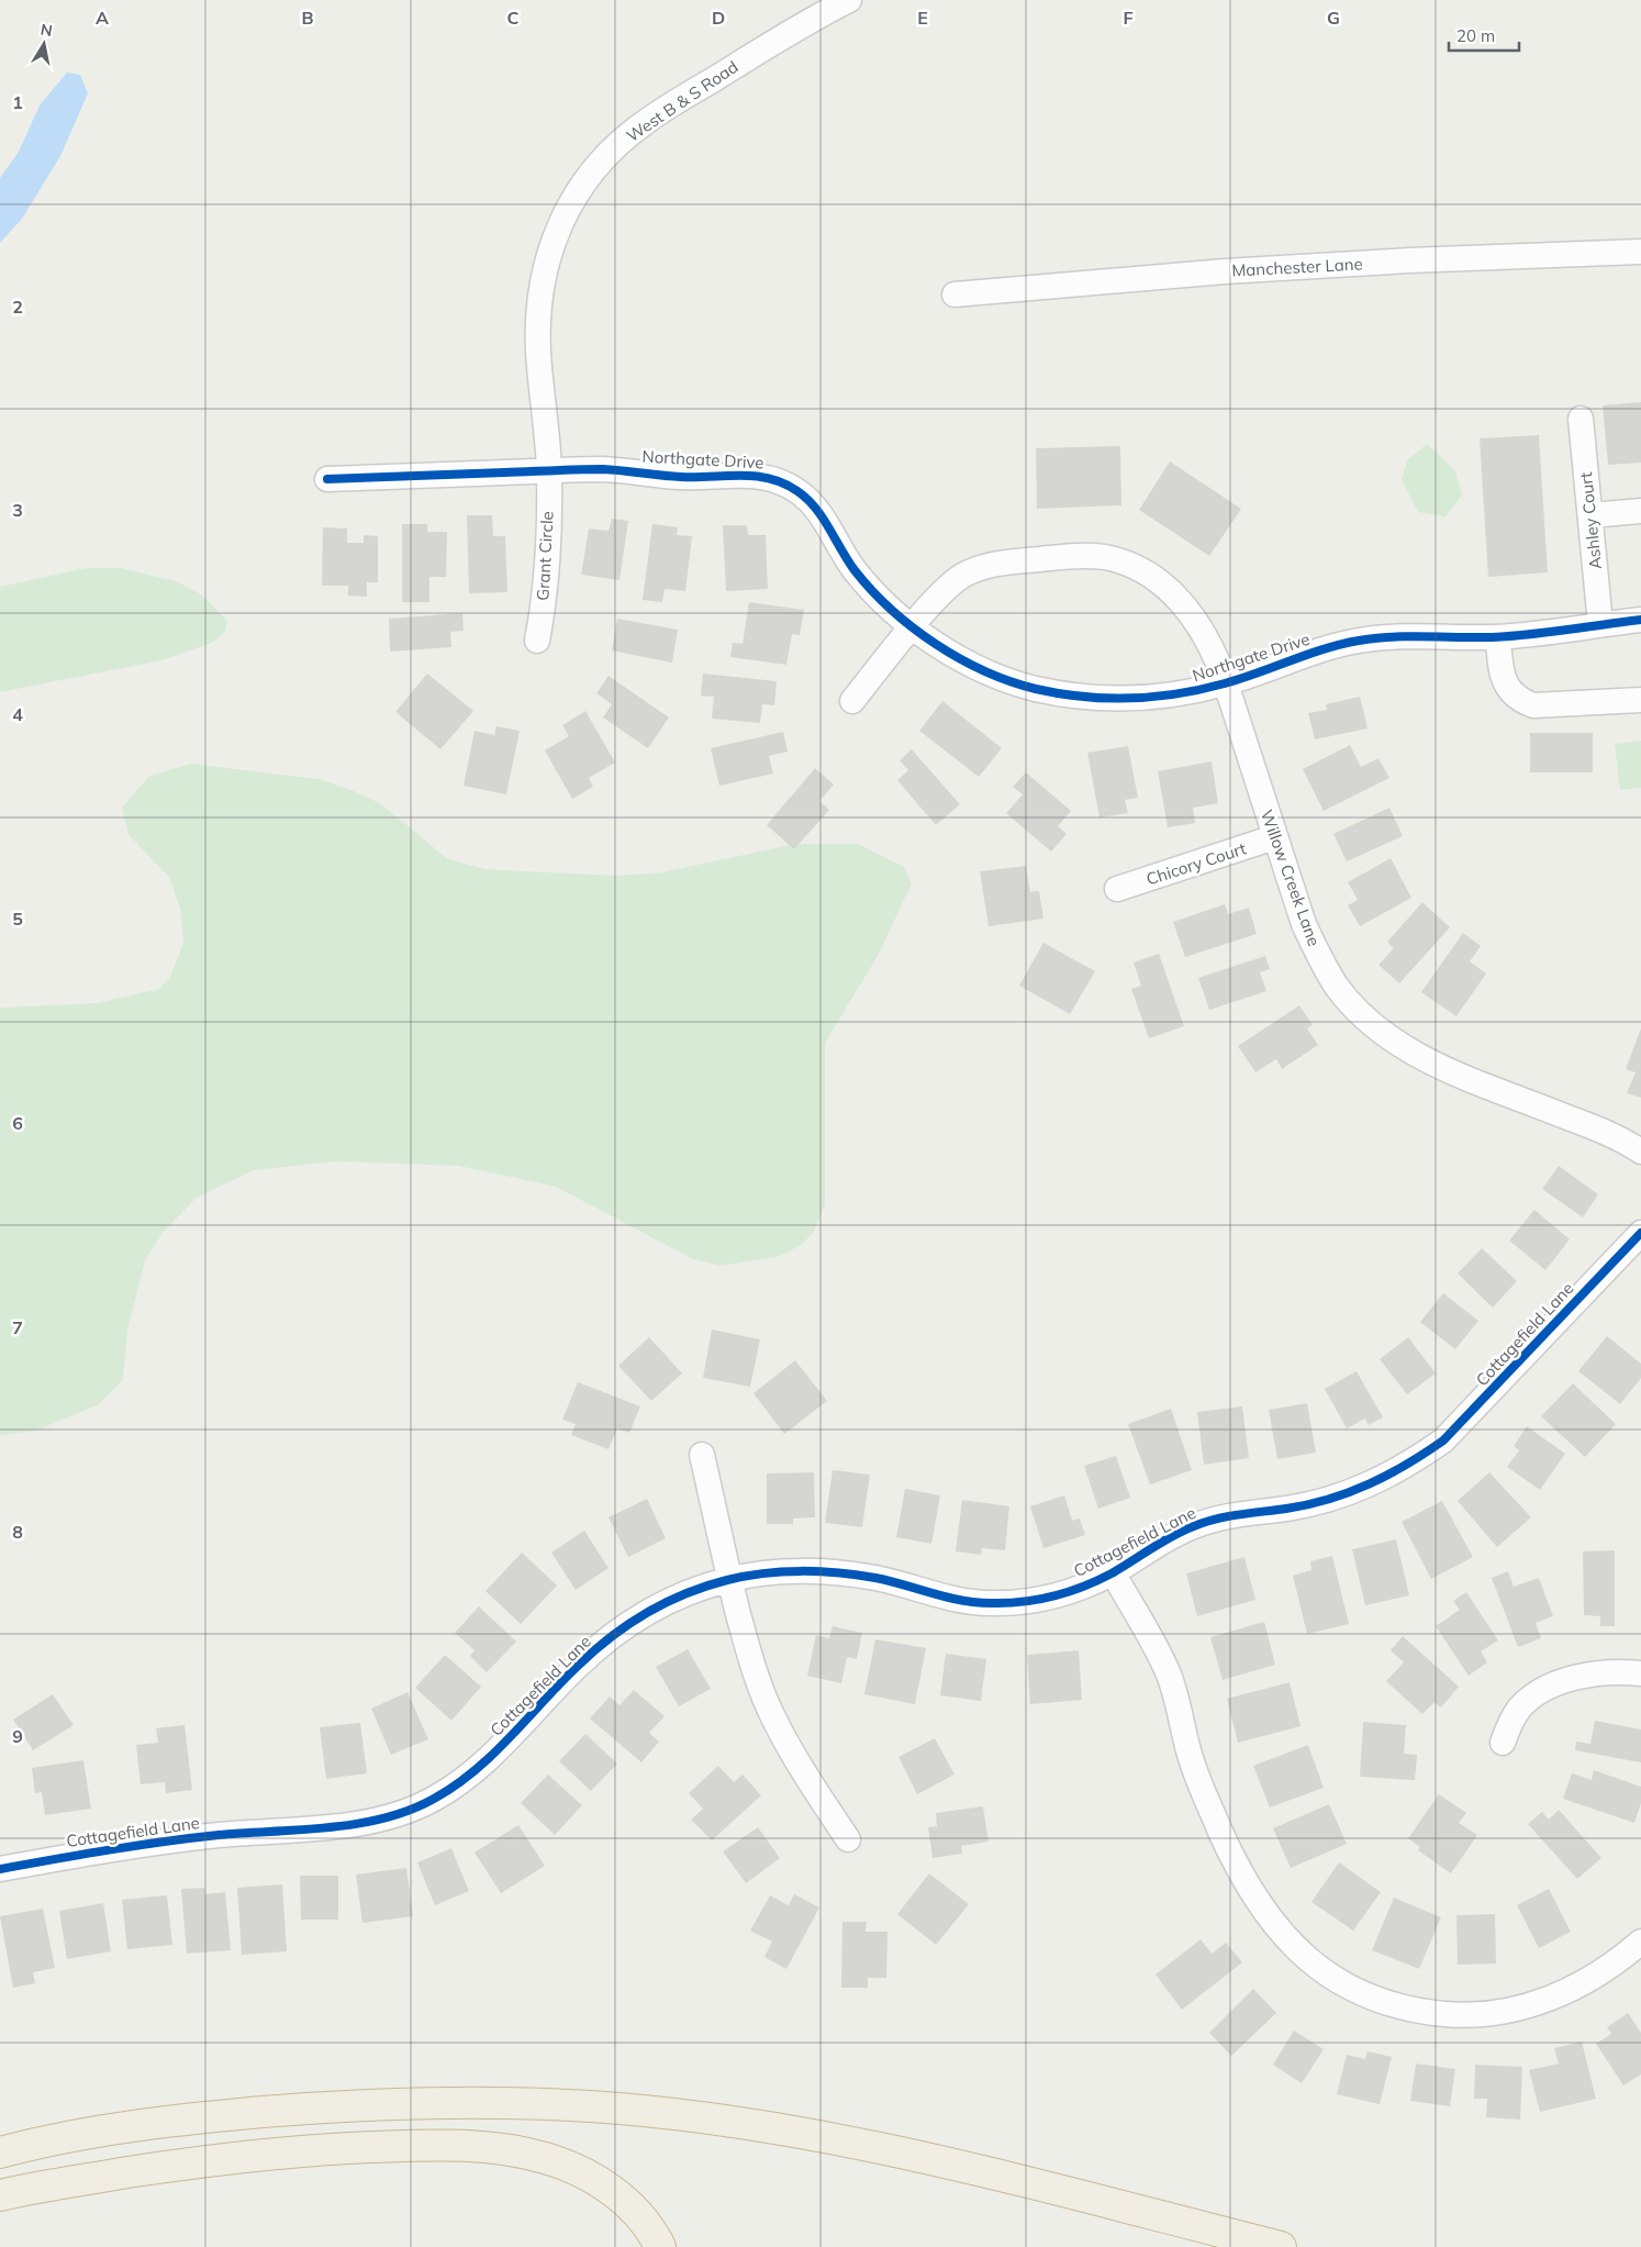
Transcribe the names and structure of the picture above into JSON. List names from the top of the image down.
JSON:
{
  "streets": {
    "street": [
      "West B & S Road",
      "Manchester Lane",
      "Northgate Drive",
      "Ashley Court",
      "Grant Circle",
      "Chicory Court",
      "Willow Creek Lane",
      "Cottagefield Lane"
    ]
  },
  "crossings": [
    ["West B & S Road", "Northgate Drive"],
    ["West B & S Road", "Grant Circle"],
    ["Northgate Drive", "Ashley Court"],
    ["Northgate Drive", "Grant Circle"],
    ["Northgate Drive", "Willow Creek Lane"],
    ["Chicory Court", "Willow Creek Lane"]
  ],
  "scale_bar": "20 m",
  "north": "top",
  "grid": {
    "columns": [
      "A",
      "B",
      "C",
      "D",
      "E",
      "F",
      "G"
    ],
    "rows": [
      "1",
      "2",
      "3",
      "4",
      "5",
      "6",
      "7",
      "8",
      "9"
    ]
  }
}
